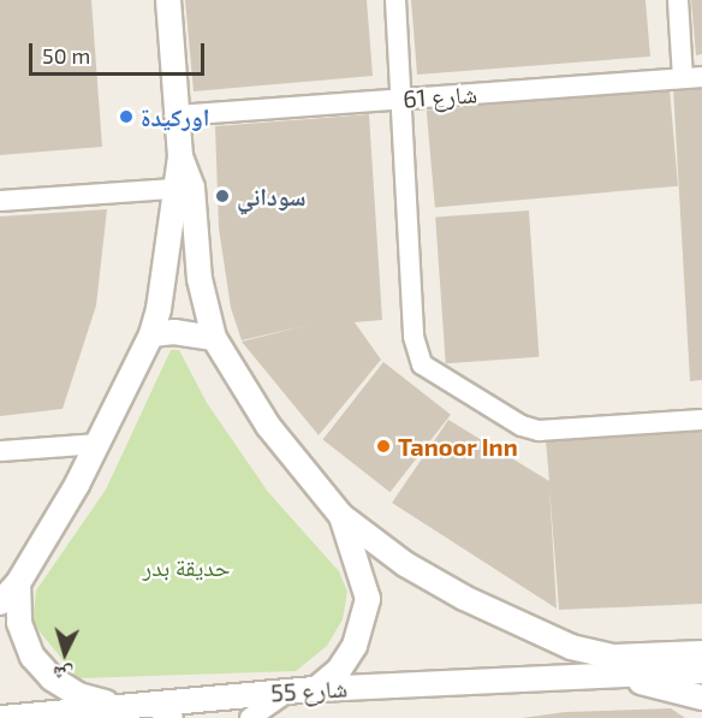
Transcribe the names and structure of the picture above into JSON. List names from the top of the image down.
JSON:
{
  "streets": {
    "street": ["شارع 61", "شارع 55"]
  },
  "parks": ["حديقة بدر"],
  "places": ["اوركيدة", "سوداني", "Tanoor Inn"],
  "scale_bar": "50 m",
  "north": "bottom"
}
